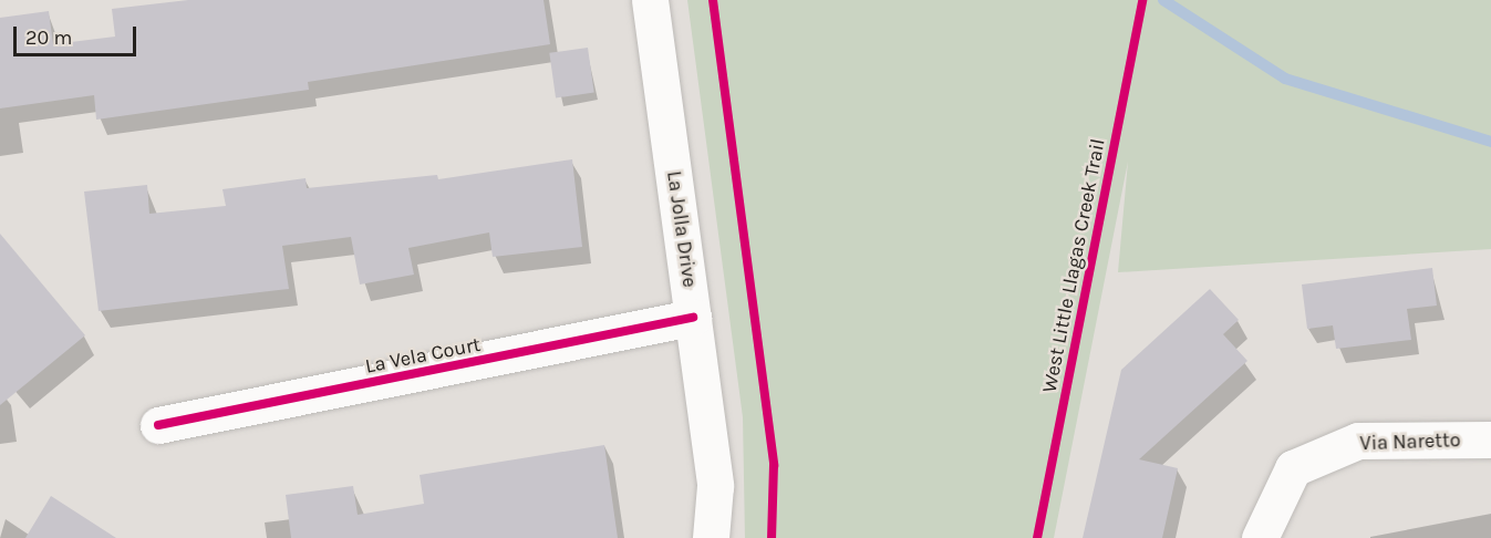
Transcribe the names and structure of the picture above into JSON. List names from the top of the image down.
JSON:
{
  "streets": {
    "street": ["La Jolla Drive", "La Vela Court", "Via Naretto"],
    "cycle path": ["West Little Llagas Creek Trail"]
  },
  "crossings": [
    ["La Jolla Drive", "La Vela Court"]
  ],
  "scale_bar": "20 m"
}
